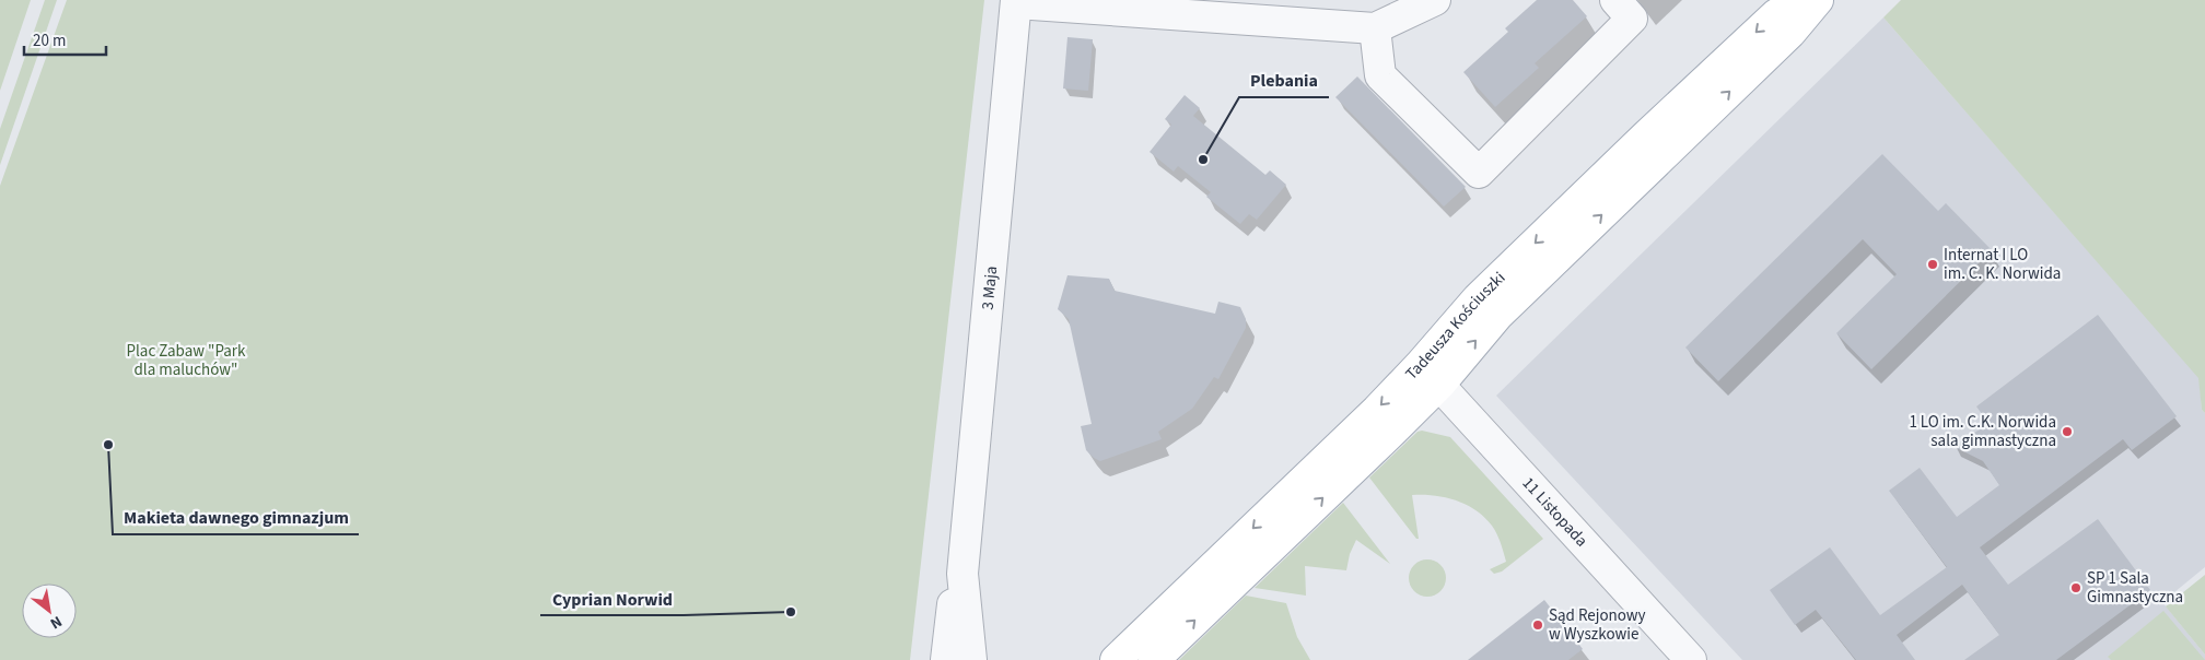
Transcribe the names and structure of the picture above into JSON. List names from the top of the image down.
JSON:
{
  "streets": {
    "main road": ["Tadeusza Kościuszki"],
    "street": ["3 Maja", "11 Listopada"]
  },
  "crossings": [
    ["Tadeusza Kościuszki", "11 Listopada"]
  ],
  "parks": ["Plac Zabaw \"Park dla maluchów\""],
  "places": [
    "Plebania",
    "Internat I LO im. C. K. Norwida",
    "1 LO im. C.K. Norwida sala gimnastyczna",
    "Makieta dawnego gimnazjum",
    "SP 1 Sala Gimnastyczna",
    "Cyprian Norwid",
    "Sąd Rejonowy w Wyszkowie"
  ],
  "scale_bar": "20 m",
  "north": "bottom right"
}
